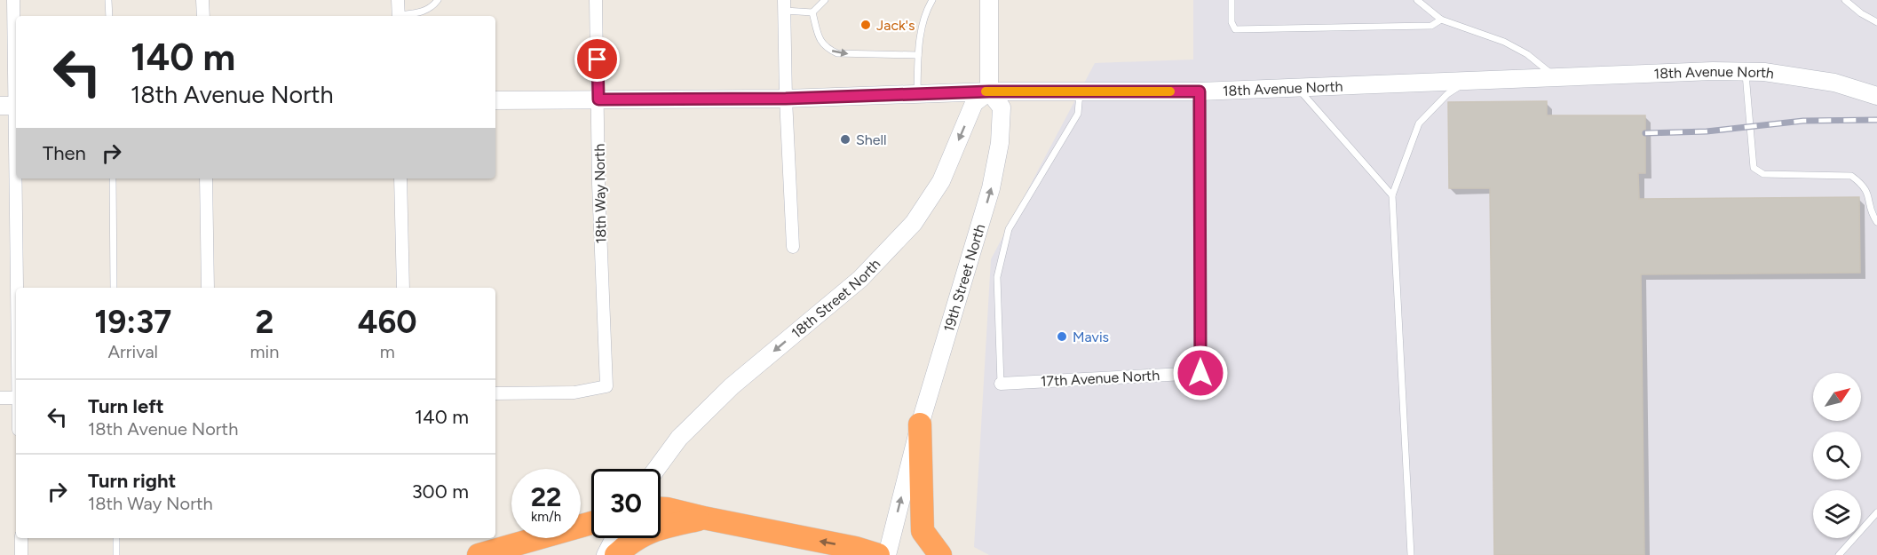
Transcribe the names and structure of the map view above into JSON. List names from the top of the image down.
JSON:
{
  "streets": {
    "street": [
      "18th Avenue North",
      "18th Way North",
      "19th Street North",
      "18th Street North",
      "17th Avenue North"
    ]
  },
  "crossings": [
    ["18th Avenue North", "18th Way North"],
    ["18th Avenue North", "19th Street North"],
    ["18th Avenue North", "18th Street North"],
    ["18th Avenue North", "17th Avenue North"],
    ["19th Street North", "18th Street North"]
  ],
  "one_way": ["19th Street North", "18th Street North"],
  "places": ["Jack's", "Shell", "Mavis"],
  "north": "top right",
  "page": {
    "turn": ["140 m", "18th Avenue North"],
    "then": "Then",
    "eta": [
      "19:37",
      "Arrival",
      "2",
      "min",
      "460",
      "m"
    ],
    "list": [
      {
        "name": "Turn left",
        "note": "18th Avenue North",
        "value": "140 m"
      },
      {
        "name": "Turn right",
        "note": "18th Way North",
        "value": "300 m"
      }
    ],
    "speed": "22 km/h",
    "limit": "30"
  }
}
